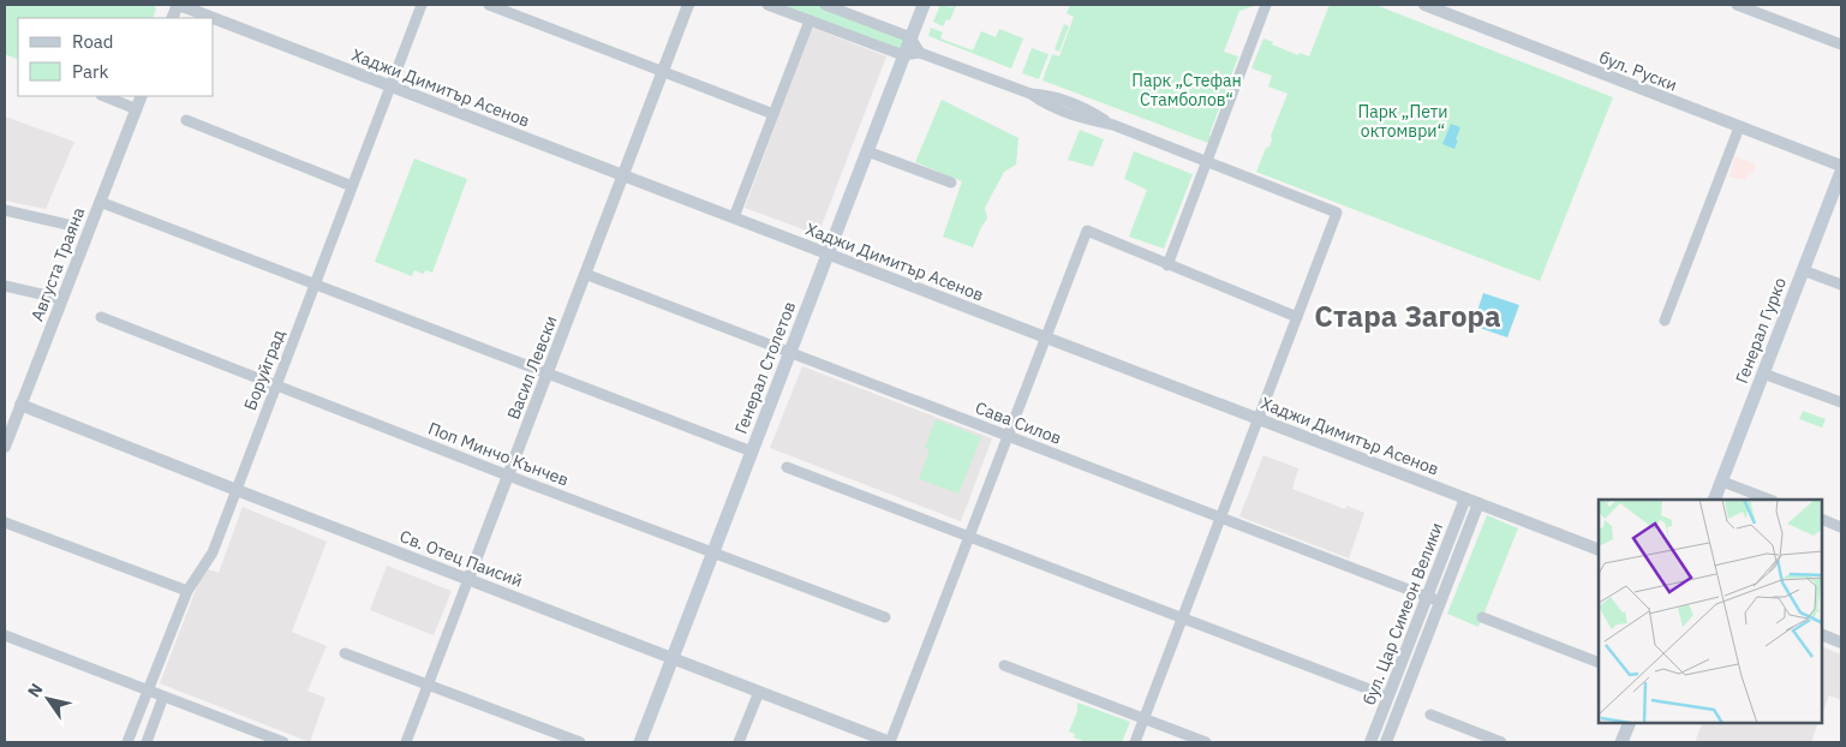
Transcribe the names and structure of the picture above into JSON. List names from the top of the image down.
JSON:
{
  "streets": {
    "main road": ["Генерал Гурко", "Генерал Столетов"],
    "street": [
      "бул. Руски",
      "Хаджи Димитър Асенов",
      "Августа Траяна",
      "Васил Левски",
      "Боруйград",
      "Сава Силов",
      "Поп Минчо Кънчев",
      "Св. Отец Паисий",
      "бул. Цар Симеон Велики"
    ]
  },
  "crossings": [
    ["Хаджи Димитър Асенов", "Васил Левски"],
    ["Хаджи Димитър Асенов", "Генерал Столетов"],
    ["Хаджи Димитър Асенов", "Боруйград"],
    ["Хаджи Димитър Асенов", "бул. Цар Симеон Велики"],
    ["Августа Траяна", "Св. Отец Паисий"],
    ["Васил Левски", "Сава Силов"],
    ["Васил Левски", "Поп Минчо Кънчев"],
    ["Васил Левски", "Св. Отец Паисий"],
    ["Генерал Столетов", "Сава Силов"],
    ["Генерал Столетов", "Поп Минчо Кънчев"],
    ["Генерал Столетов", "Св. Отец Паисий"],
    ["Боруйград", "Поп Минчо Кънчев"],
    ["Боруйград", "Св. Отец Паисий"],
    ["Сава Силов", "бул. Цар Симеон Велики"]
  ],
  "districts": ["Стара Загора"],
  "parks": ["Парк „Стефан Стамболов“", "Парк „Пети октомври“"],
  "legend": ["Road", "Park"],
  "north": "top left"
}
